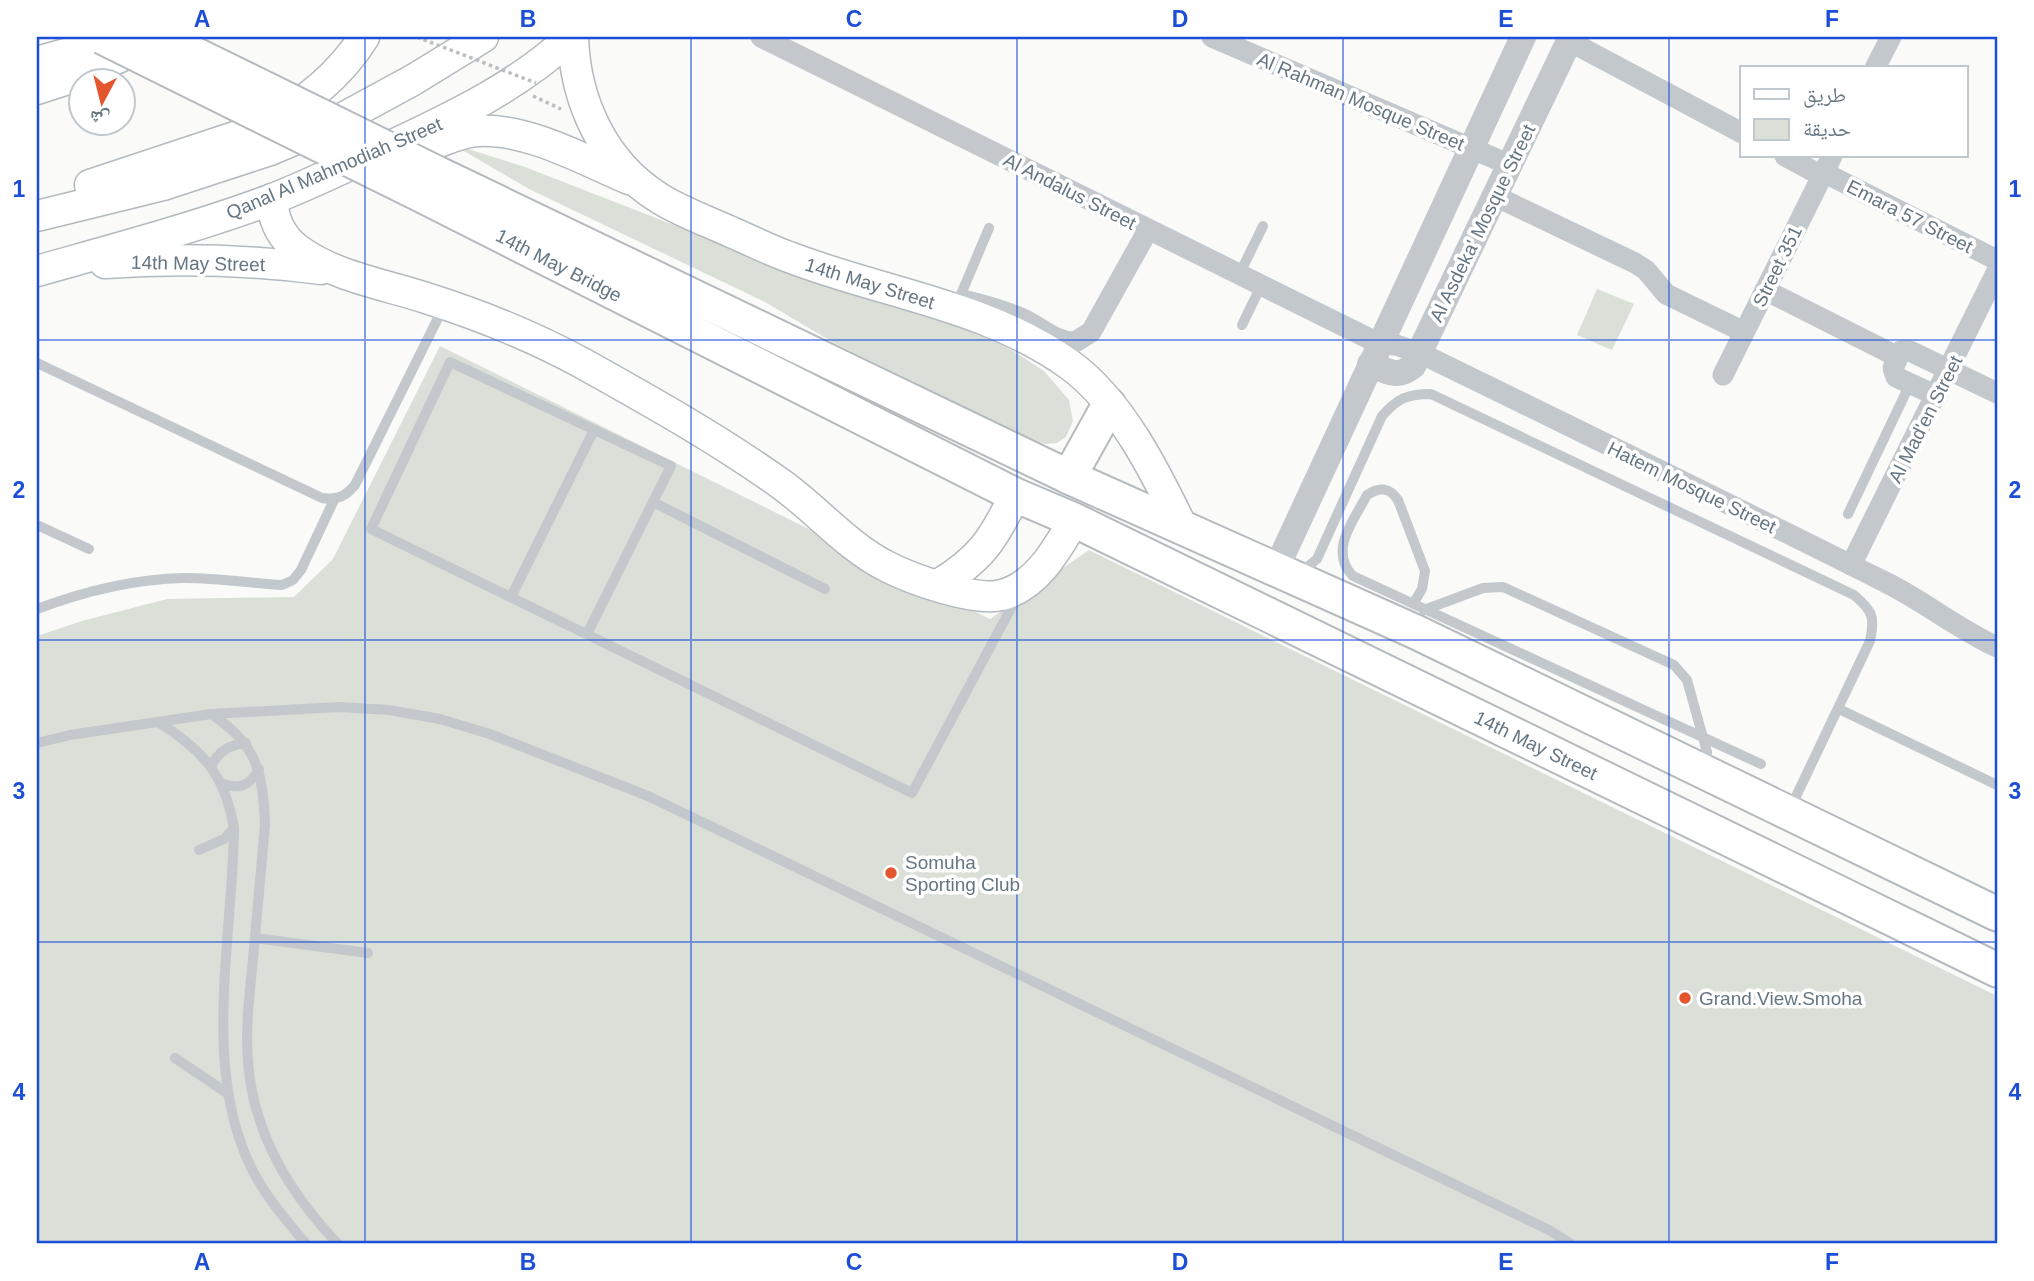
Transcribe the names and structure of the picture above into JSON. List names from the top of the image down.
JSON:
{
  "streets": {
    "main road": ["Qanal Al Mahmodiah Street", "14th May Street", "14th May Bridge"],
    "street": [
      "Al Rahman Mosque Street",
      "Al Andalus Street",
      "Emara 57 Street",
      "Al Asdeka' Mosque Street",
      "Street 351",
      "Al Mad'en Street",
      "Hatem Mosque Street"
    ]
  },
  "crossings": [
    ["Al Rahman Mosque Street", "Al Asdeka' Mosque Street"],
    ["Qanal Al Mahmodiah Street", "14th May Street"],
    ["Al Andalus Street", "Al Asdeka' Mosque Street"],
    ["Emara 57 Street", "Street 351"],
    ["Al Asdeka' Mosque Street", "Hatem Mosque Street"],
    ["14th May Street", "14th May Bridge"],
    ["Al Mad'en Street", "Hatem Mosque Street"]
  ],
  "places": ["Somuha Sporting Club", "Grand.View.Smoha"],
  "legend": ["طريق", "حديقة"],
  "north": "bottom",
  "grid": {
    "columns": [
      "A",
      "B",
      "C",
      "D",
      "E",
      "F"
    ],
    "rows": [
      "1",
      "2",
      "3",
      "4"
    ]
  }
}
